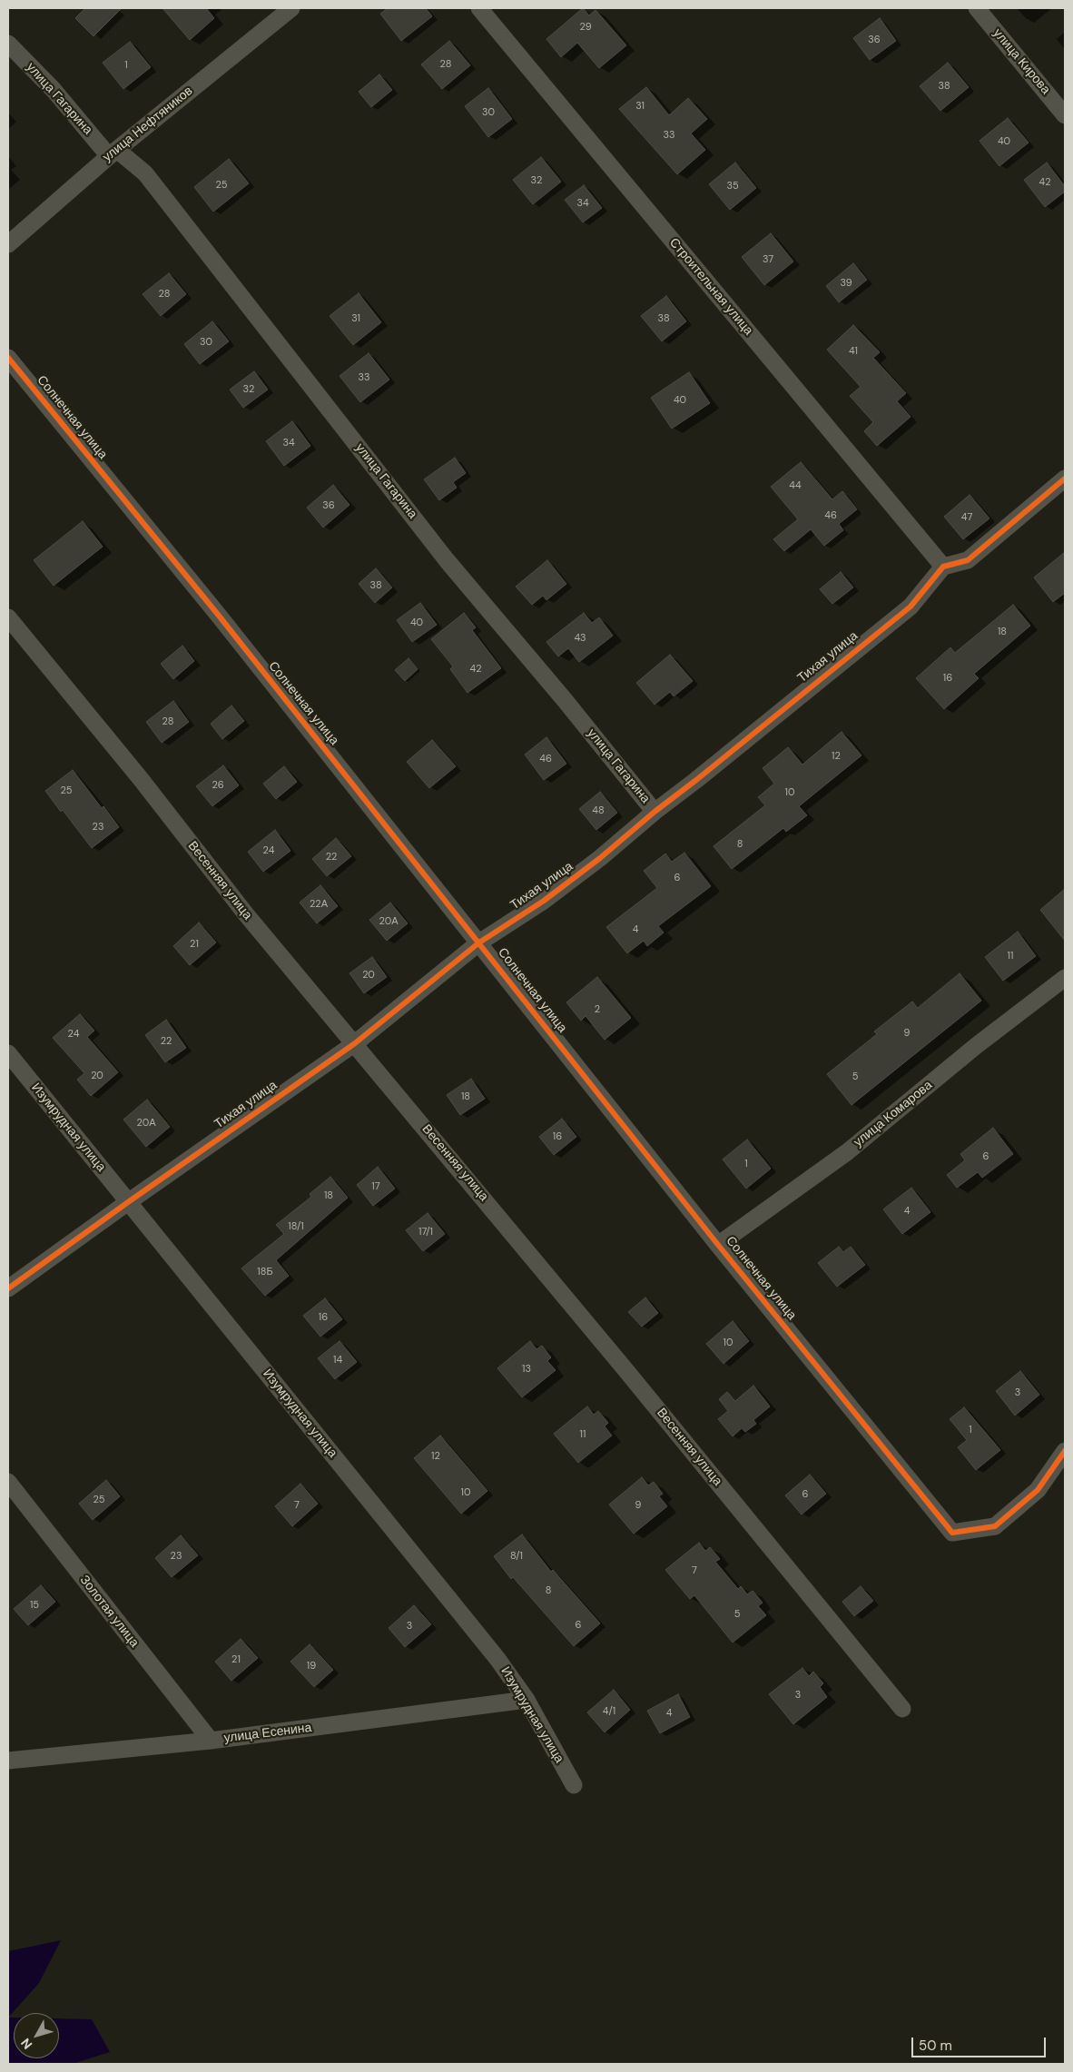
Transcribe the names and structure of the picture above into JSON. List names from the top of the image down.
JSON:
{
  "streets": {
    "street": [
      "улица Кирова",
      "улица Гагарина",
      "улица Нефтяников",
      "Строительная улица",
      "Солнечная улица",
      "Тихая улица",
      "Весенняя улица",
      "улица Комарова",
      "Изумрудная улица",
      "Золотая улица",
      "улица Есенина"
    ]
  },
  "crossings": [
    ["улица Гагарина", "улица Нефтяников"],
    ["улица Гагарина", "Тихая улица"],
    ["Строительная улица", "Тихая улица"],
    ["Солнечная улица", "Тихая улица"],
    ["Солнечная улица", "улица Комарова"],
    ["Тихая улица", "Весенняя улица"],
    ["Тихая улица", "Изумрудная улица"],
    ["Изумрудная улица", "улица Есенина"],
    ["Золотая улица", "улица Есенина"]
  ],
  "house_numbers": [
    "29",
    "36",
    "28",
    "1",
    "38",
    "31",
    "30",
    "33",
    "40",
    "32",
    "42",
    "25",
    "35",
    "34",
    "37",
    "39",
    "28",
    "31",
    "38",
    "30",
    "41",
    "33",
    "32",
    "40",
    "34",
    "44",
    "36",
    "46",
    "47",
    "38",
    "40",
    "18",
    "43",
    "42",
    "16",
    "28",
    "12",
    "46",
    "26",
    "25",
    "10",
    "48",
    "23",
    "8",
    "24",
    "22",
    "6",
    "22А",
    "20А",
    "4",
    "21",
    "11",
    "20",
    "2",
    "9",
    "24",
    "22",
    "20",
    "5",
    "18",
    "20А",
    "16",
    "6",
    "1",
    "17",
    "18",
    "4",
    "18/1",
    "17/1",
    "18Б",
    "16",
    "10",
    "14",
    "13",
    "3",
    "1",
    "11",
    "12",
    "10",
    "6",
    "25",
    "7",
    "9",
    "23",
    "8/1",
    "7",
    "8",
    "15",
    "5",
    "6",
    "3",
    "21",
    "19",
    "3",
    "4/1",
    "4"
  ],
  "scale_bar": "50 m",
  "north": "bottom left"
}
